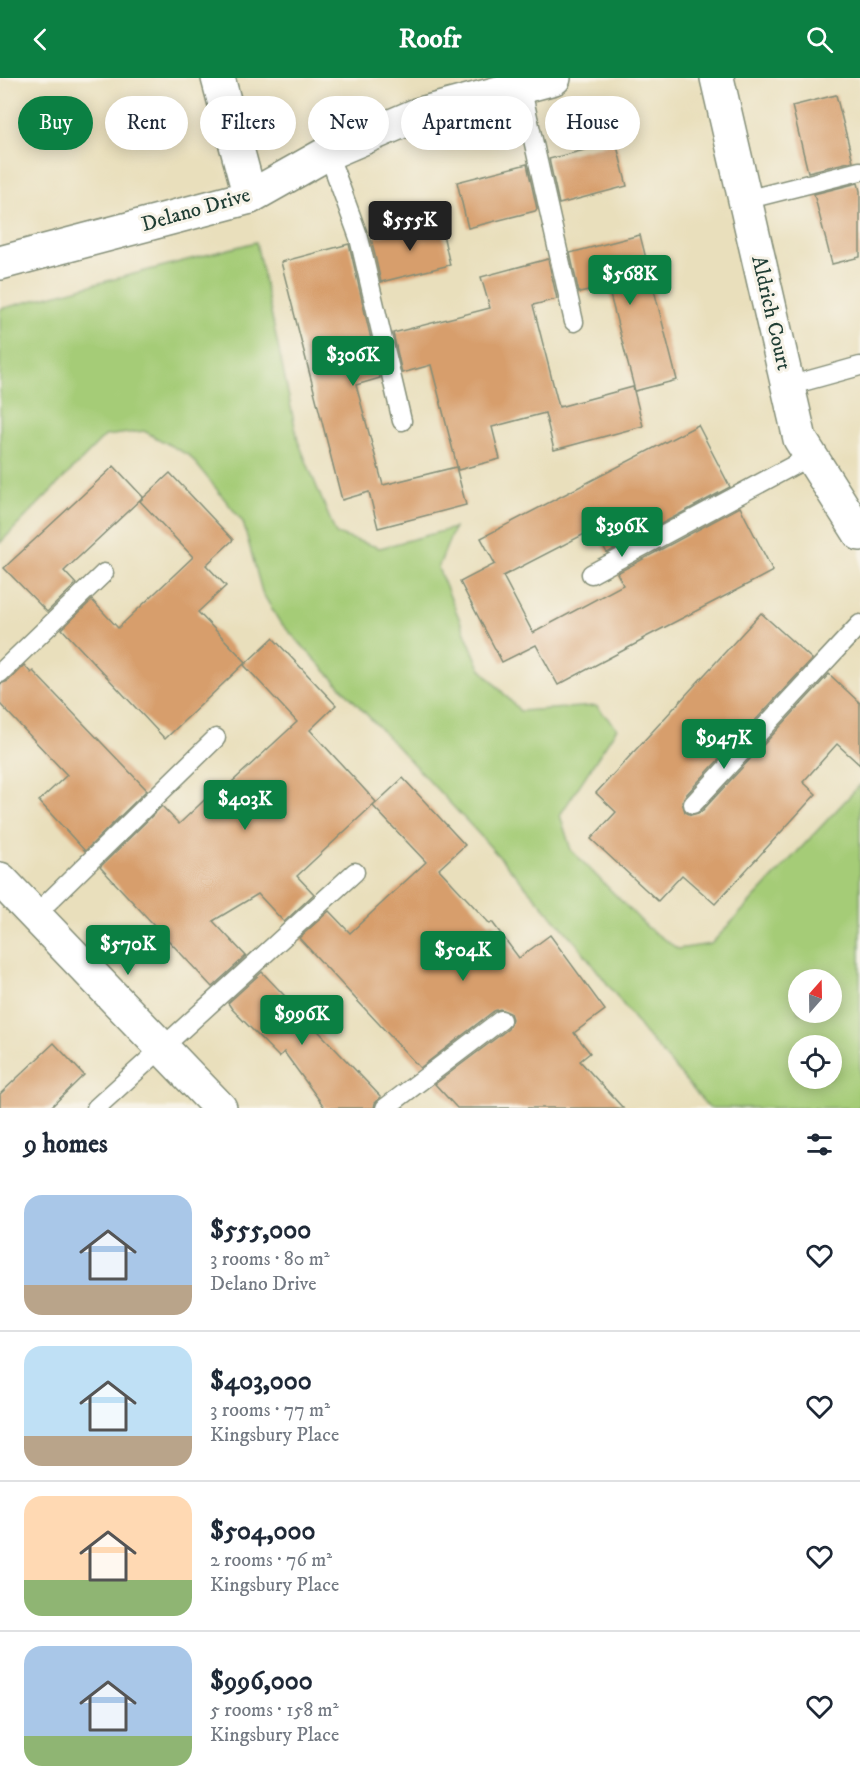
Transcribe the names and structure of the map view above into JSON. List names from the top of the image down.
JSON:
{
  "streets": {
    "street": ["Delano Drive", "Aldrich Court"]
  },
  "north": "top",
  "page": {
    "header": "Roofr",
    "chip": [
      "Buy",
      "Rent",
      "Filters",
      "New",
      "Apartment",
      "House"
    ],
    "price": [
      "$555K",
      "$568K",
      "$306K",
      "$396K",
      "$947K",
      "$403K",
      "$570K",
      "$504K",
      "$996K"
    ],
    "heading": "9 homes",
    "list": [
      {
        "name": "$555,000",
        "note": "3 rooms · 80 m² · Delano Drive"
      },
      {
        "name": "$403,000",
        "note": "3 rooms · 77 m² · Kingsbury Place"
      },
      {
        "name": "$504,000",
        "note": "2 rooms · 76 m² · Kingsbury Place"
      },
      {
        "name": "$996,000",
        "note": "5 rooms · 158 m² · Kingsbury Place"
      }
    ]
  }
}
